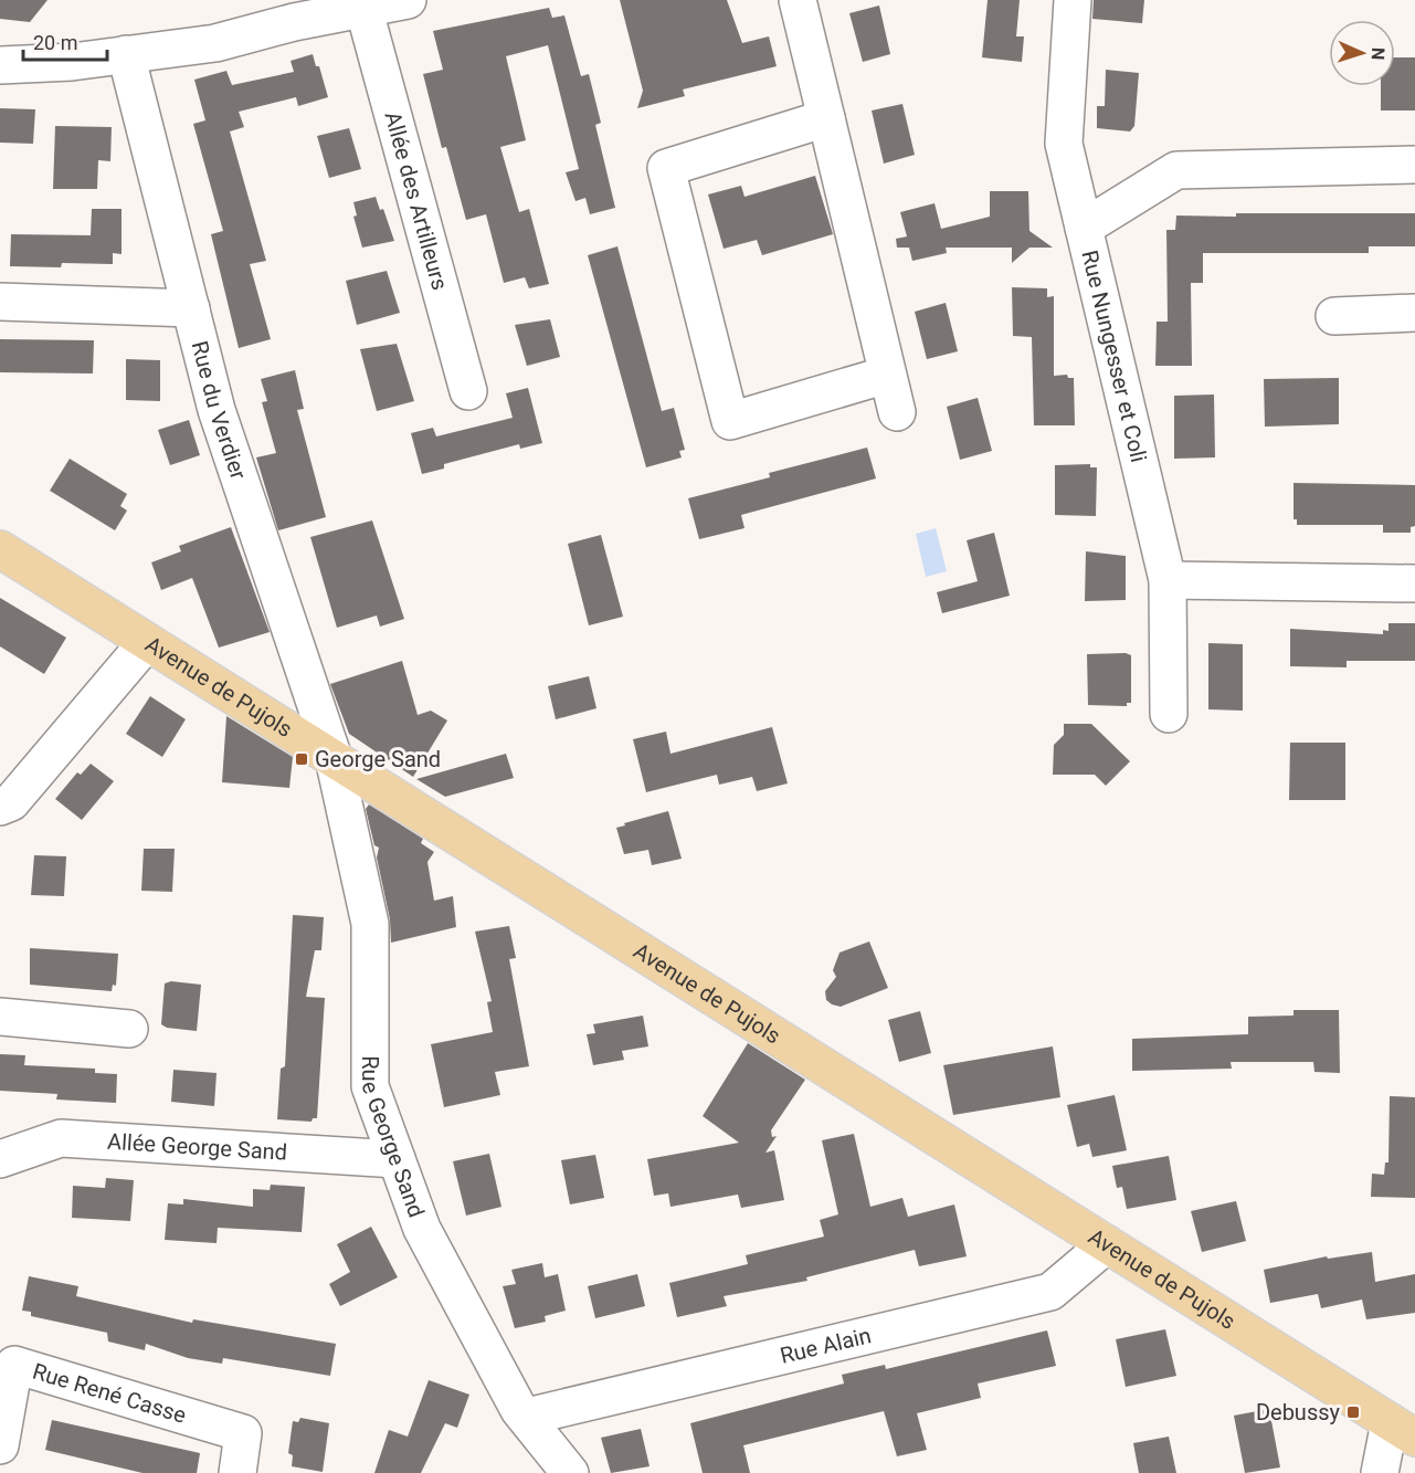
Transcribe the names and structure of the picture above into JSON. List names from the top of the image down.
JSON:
{
  "streets": {
    "main road": ["Avenue de Pujols"],
    "street": [
      "Allée des Artilleurs",
      "Rue Nungesser et Coli",
      "Rue du Verdier",
      "Rue George Sand",
      "Allée George Sand",
      "Rue Alain",
      "Rue René Casse"
    ]
  },
  "crossings": [
    ["Rue du Verdier", "Avenue de Pujols"],
    ["Rue du Verdier", "Rue George Sand"],
    ["Avenue de Pujols", "Rue George Sand"],
    ["Avenue de Pujols", "Rue Alain"],
    ["Rue George Sand", "Allée George Sand"],
    ["Rue George Sand", "Rue Alain"]
  ],
  "places": {
    "transit": ["George Sand", "Debussy"]
  },
  "scale_bar": "20 m",
  "north": "right"
}
